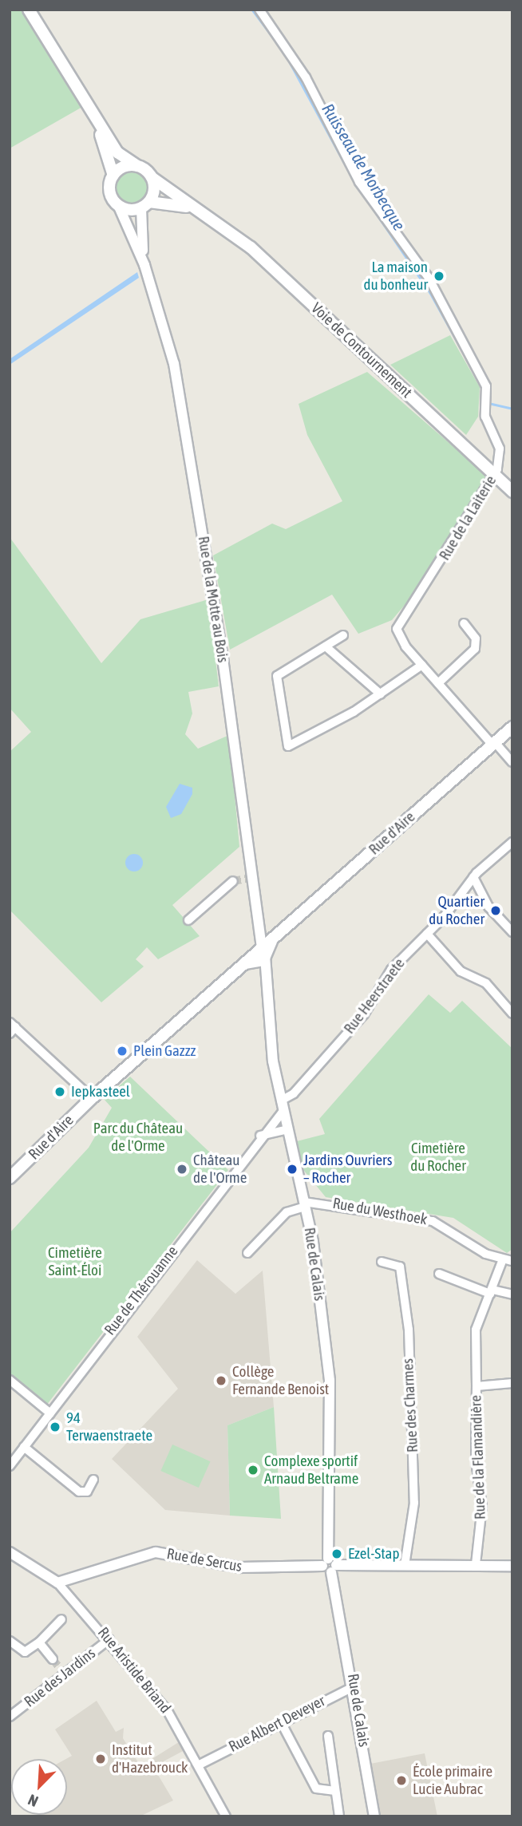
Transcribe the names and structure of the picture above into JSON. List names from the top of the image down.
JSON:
{
  "streets": {
    "main road": ["Voie de Contournement", "Rue d'Aire"],
    "street": [
      "Rue de la Laiterie",
      "Rue de la Motte au Bois",
      "Rue Heerstraete",
      "Rue du Westhoek",
      "Rue de Calais",
      "Rue de Thérouanne",
      "Rue des Charmes",
      "Rue de la Flamandière",
      "Rue de Sercus",
      "Rue Aristide Briand",
      "Rue des Jardins",
      "Rue Albert Deveyer"
    ]
  },
  "crossings": [
    ["Voie de Contournement", "Rue de la Laiterie"],
    ["Rue de la Laiterie", "Rue d'Aire"],
    ["Rue de la Motte au Bois", "Rue d'Aire"],
    ["Rue de la Motte au Bois", "Rue de Calais"],
    ["Rue d'Aire", "Rue de Calais"],
    ["Rue Heerstraete", "Rue de Calais"],
    ["Rue du Westhoek", "Rue de Calais"],
    ["Rue de Calais", "Rue de Thérouanne"],
    ["Rue de Calais", "Rue de Sercus"],
    ["Rue de Calais", "Rue Albert Deveyer"],
    ["Rue des Charmes", "Rue de Sercus"],
    ["Rue de la Flamandière", "Rue de Sercus"],
    ["Rue de Sercus", "Rue Aristide Briand"],
    ["Rue Aristide Briand", "Rue des Jardins"],
    ["Rue Aristide Briand", "Rue Albert Deveyer"]
  ],
  "water": ["Ruisseau de Morbecque"],
  "parks": ["Parc du Château de l'Orme", "Cimetière du Rocher", "Cimetière Saint-Éloi"],
  "places": [
    "La maison du bonheur",
    "Quartier du Rocher",
    "Plein Gazzz",
    "Iepkasteel",
    "Château de l'Orme",
    "Jardins Ouvriers – Rocher",
    "Collège Fernande Benoist",
    "94 Terwaenstraete",
    "Complexe sportif Arnaud Beltrame",
    "Ezel-Stap",
    "Institut d'Hazebrouck",
    "École primaire Lucie Aubrac"
  ],
  "north": "bottom left"
}
